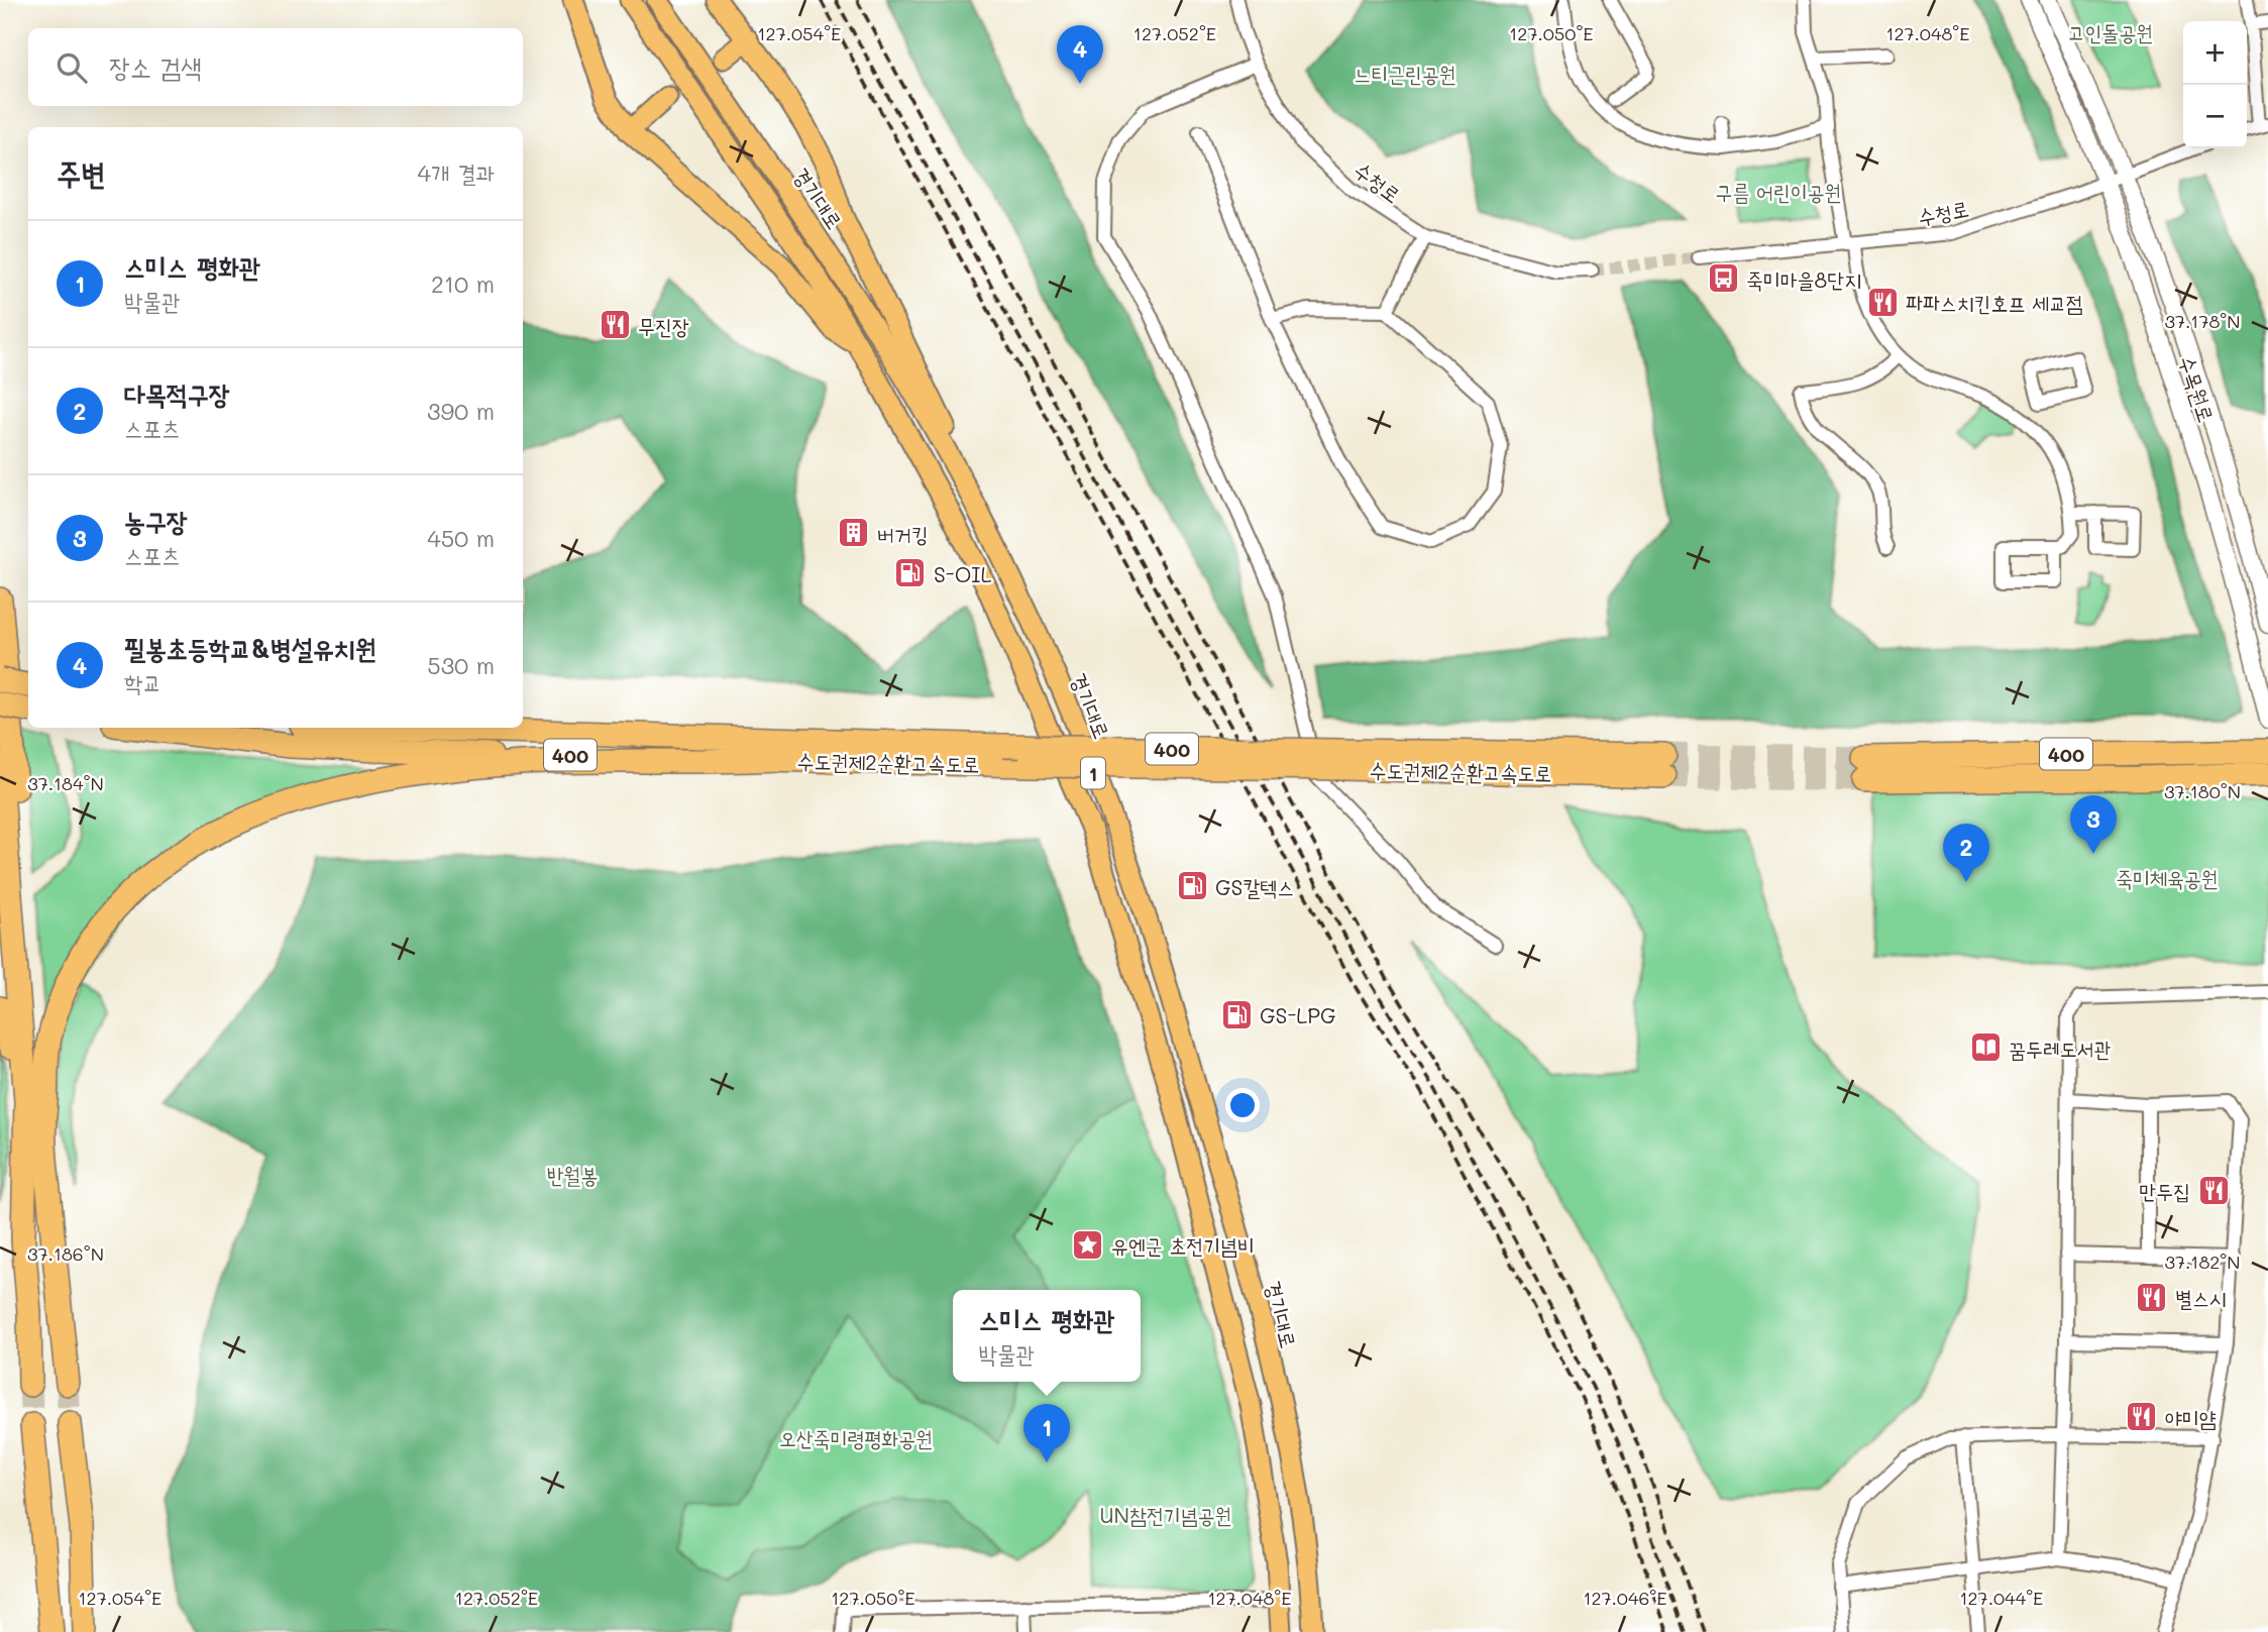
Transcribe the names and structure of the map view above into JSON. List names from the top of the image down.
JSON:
{
  "streets": {
    "highway": ["400", "수도권제2순환고속도로"],
    "main road": ["경기대로", "1"],
    "street": ["수청로", "수목원로"]
  },
  "crossings": [
    ["수청로", "수목원로"]
  ],
  "parks": [
    "고인돌공원",
    "느티근린공원",
    "구름 어린이공원",
    "죽미체육공원",
    "반월봉",
    "오산죽미령평화공원",
    "UN참전기념공원"
  ],
  "places": {
    "bus stop": ["죽미마을8단지"],
    "restaurant": [
      "파파스치킨호프 세교점",
      "무진장",
      "만두집",
      "별스시",
      "야미얌"
    ],
    "building": ["버거킹"],
    "fuel station": ["S-OIL", "GS칼텍스", "GS-LPG"],
    "library": ["꿈두레도서관"],
    "place": ["유엔군 초전기념비"]
  },
  "page": {
    "map_buttons": ["+", "−"],
    "pins": [
      "4",
      "3",
      "2",
      "1"
    ],
    "search": "장소 검색",
    "heading": ["주변", "4개 결과"],
    "list": [
      {
        "mark": "1",
        "name": "스미스 평화관",
        "note": "박물관",
        "value": "210 m"
      },
      {
        "mark": "2",
        "name": "다목적구장",
        "note": "스포츠",
        "value": "390 m"
      },
      {
        "mark": "3",
        "name": "농구장",
        "note": "스포츠",
        "value": "450 m"
      },
      {
        "mark": "4",
        "name": "필봉초등학교&병설유치원",
        "note": "학교",
        "value": "530 m"
      }
    ],
    "popup": ["스미스 평화관", "박물관"]
  },
  "coordinates": [
    "127.054°E",
    "127.052°E",
    "127.050°E",
    "127.048°E",
    "37.178°N",
    "37.184°N",
    "37.180°N",
    "37.186°N",
    "37.182°N",
    "127.046°E",
    "127.044°E"
  ]
}
